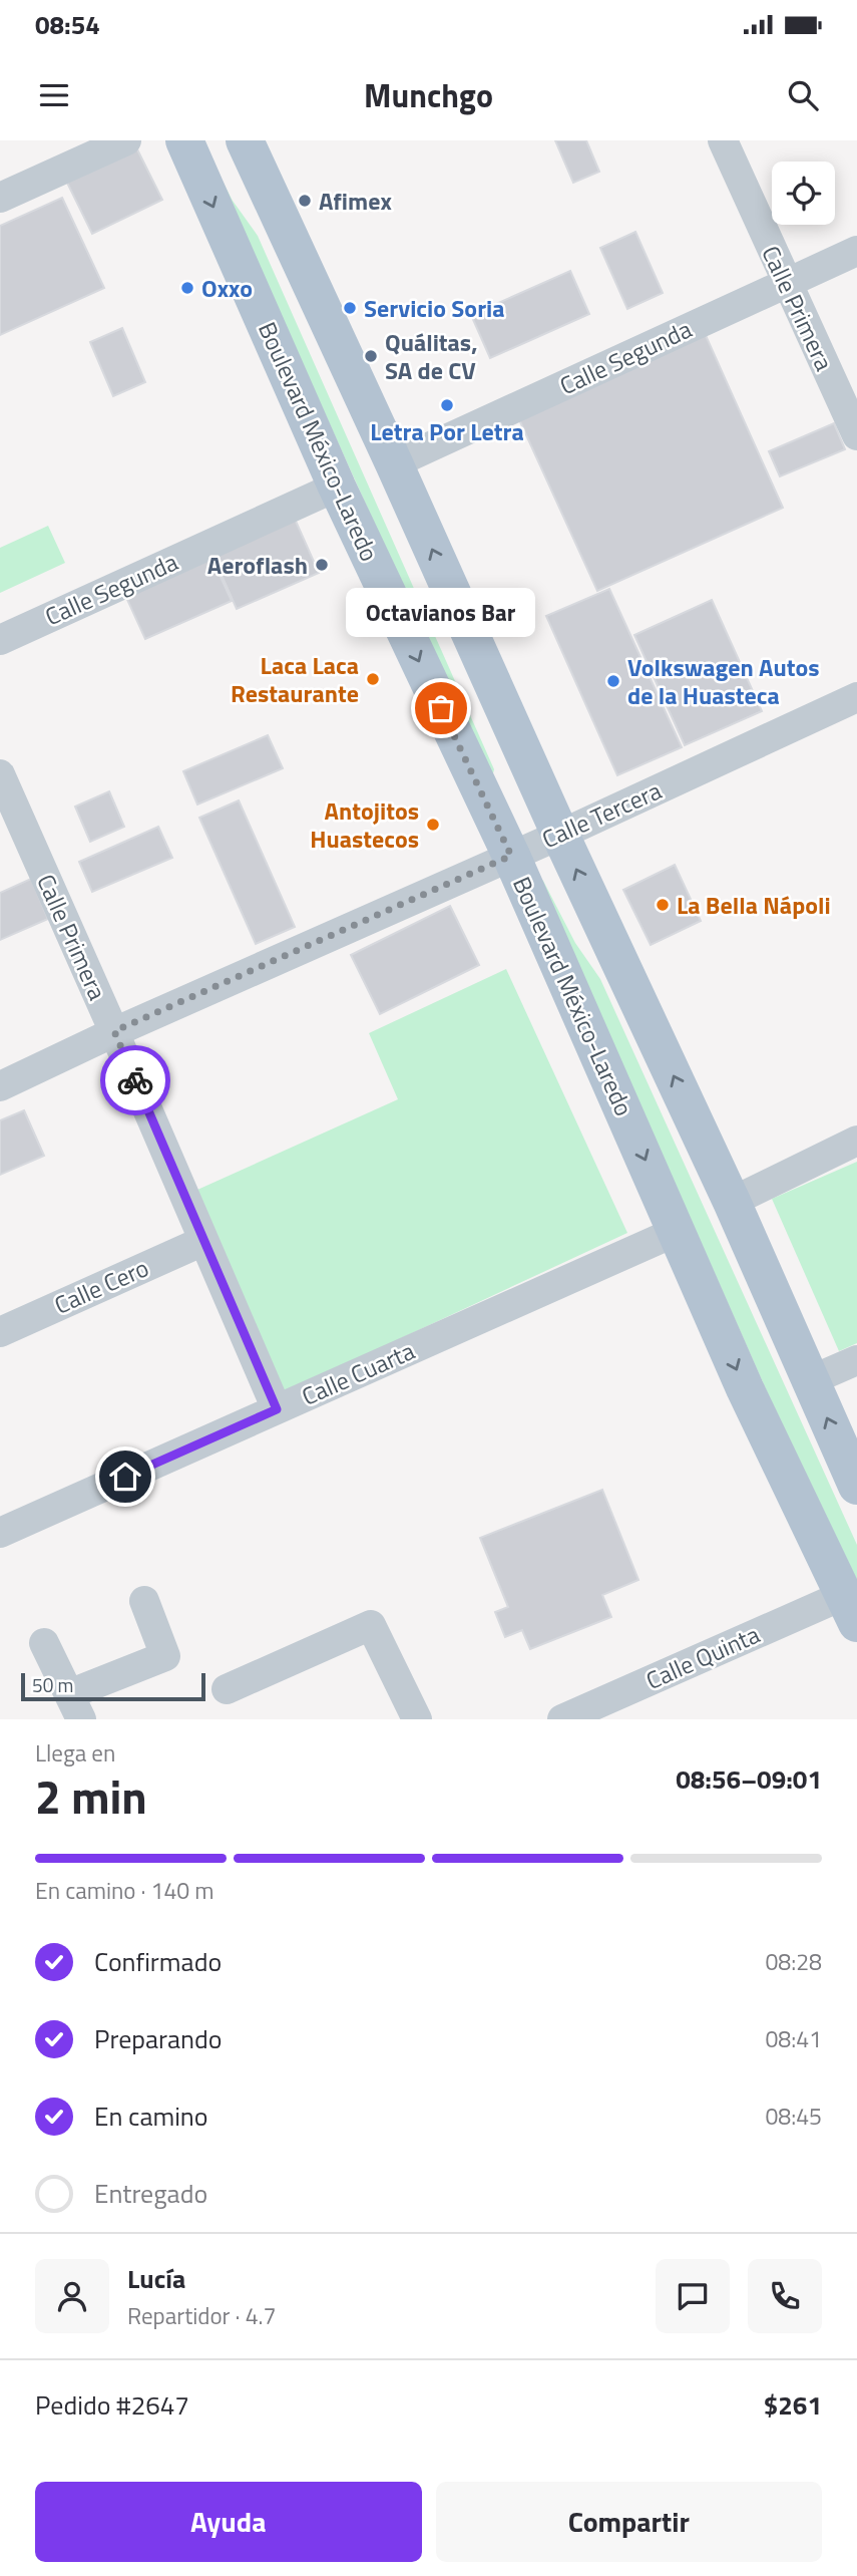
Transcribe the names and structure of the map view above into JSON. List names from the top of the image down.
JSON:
{
  "streets": {
    "main road": ["Boulevard México-Laredo"],
    "street": [
      "Calle Primera",
      "Calle Segunda",
      "Calle Tercera",
      "Calle Cero",
      "Calle Cuarta",
      "Calle Quinta"
    ]
  },
  "crossings": [
    ["Calle Primera", "Calle Segunda"],
    ["Calle Primera", "Calle Tercera"],
    ["Calle Primera", "Calle Cero"],
    ["Calle Primera", "Calle Cuarta"],
    ["Calle Segunda", "Boulevard México-Laredo"],
    ["Boulevard México-Laredo", "Calle Tercera"],
    ["Boulevard México-Laredo", "Calle Cuarta"],
    ["Boulevard México-Laredo", "Calle Quinta"]
  ],
  "places": [
    "Afimex",
    "Oxxo",
    "Servicio Soria",
    "Quálitas, SA de CV",
    "Letra Por Letra",
    "Aeroflash",
    "Laca Laca Restaurante",
    "Volkswagen Autos de la Huasteca",
    "Octavianos Bar",
    "Antojitos Huastecos",
    "La Bella Nápoli"
  ],
  "scale_bar": "50 m",
  "page": {
    "status": "08:54",
    "header": "Munchgo",
    "bubble": "Octavianos Bar",
    "scale": "50 m",
    "heading": ["2 min", "Llega en", "08:56–09:01"],
    "panel": [
      "Lucía",
      "Repartidor · 4.7",
      "Pedido #2647",
      "$261"
    ],
    "bar": "En camino · 140 m",
    "list": [
      ["Confirmado", "08:28"],
      ["Preparando", "08:41"],
      ["En camino", "08:45"],
      "Entregado"
    ],
    "buttons": ["Ayuda", "Compartir"]
  }
}
